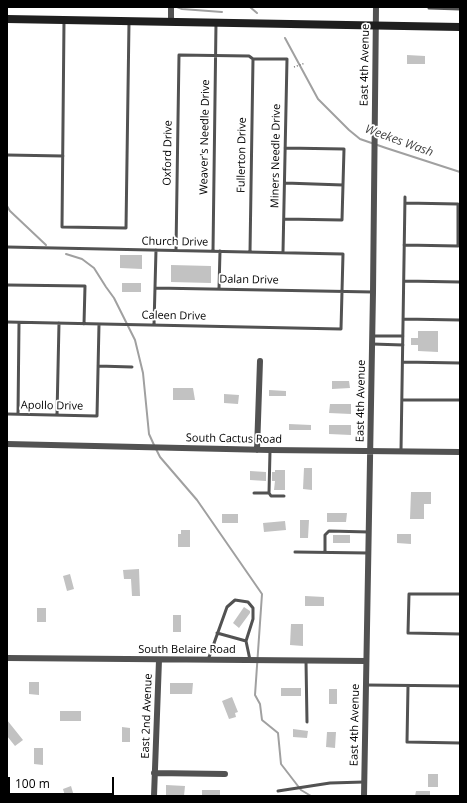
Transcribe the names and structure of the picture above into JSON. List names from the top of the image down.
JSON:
{
  "streets": {
    "street": [
      "East 4th Avenue",
      "South Cactus Road",
      "South Belaire Road",
      "East 2nd Avenue"
    ],
    "lane": [
      "Weaver's Needle Drive",
      "Oxford Drive",
      "Fullerton Drive",
      "Miners Needle Drive",
      "Church Drive",
      "Dalan Drive",
      "Caleen Drive",
      "Apollo Drive"
    ]
  },
  "crossings": [
    ["East 4th Avenue", "Dalan Drive"],
    ["East 4th Avenue", "South Cactus Road"],
    ["East 4th Avenue", "South Belaire Road"],
    ["Weaver's Needle Drive", "Oxford Drive"],
    ["Weaver's Needle Drive", "Church Drive"],
    ["Oxford Drive", "Church Drive"],
    ["Fullerton Drive", "Miners Needle Drive"],
    ["Fullerton Drive", "Church Drive"],
    ["Miners Needle Drive", "Church Drive"],
    ["Church Drive", "Dalan Drive"],
    ["Church Drive", "Caleen Drive"],
    ["Dalan Drive", "Caleen Drive"],
    ["South Belaire Road", "East 2nd Avenue"]
  ],
  "water": ["Weekes Wash"],
  "scale_bar": "100 m"
}
